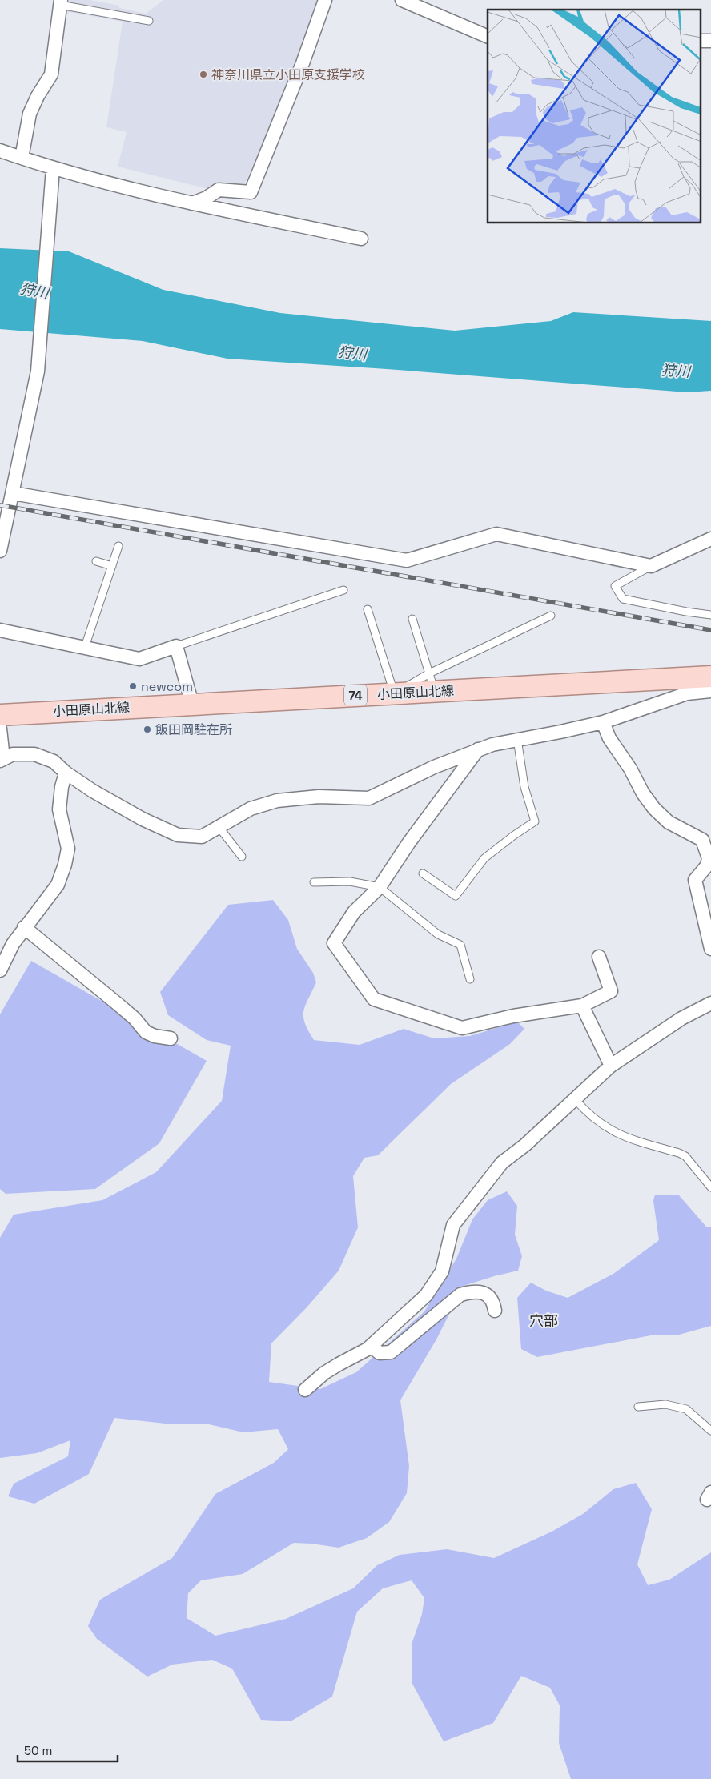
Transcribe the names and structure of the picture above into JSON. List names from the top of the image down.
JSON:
{
  "streets": {
    "main road": ["小田原山北線", "74"]
  },
  "districts": ["穴部"],
  "water": ["狩川"],
  "places": ["神奈川県立小田原支援学校", "newcom", "飯田岡駐在所"],
  "scale_bar": "50 m"
}
